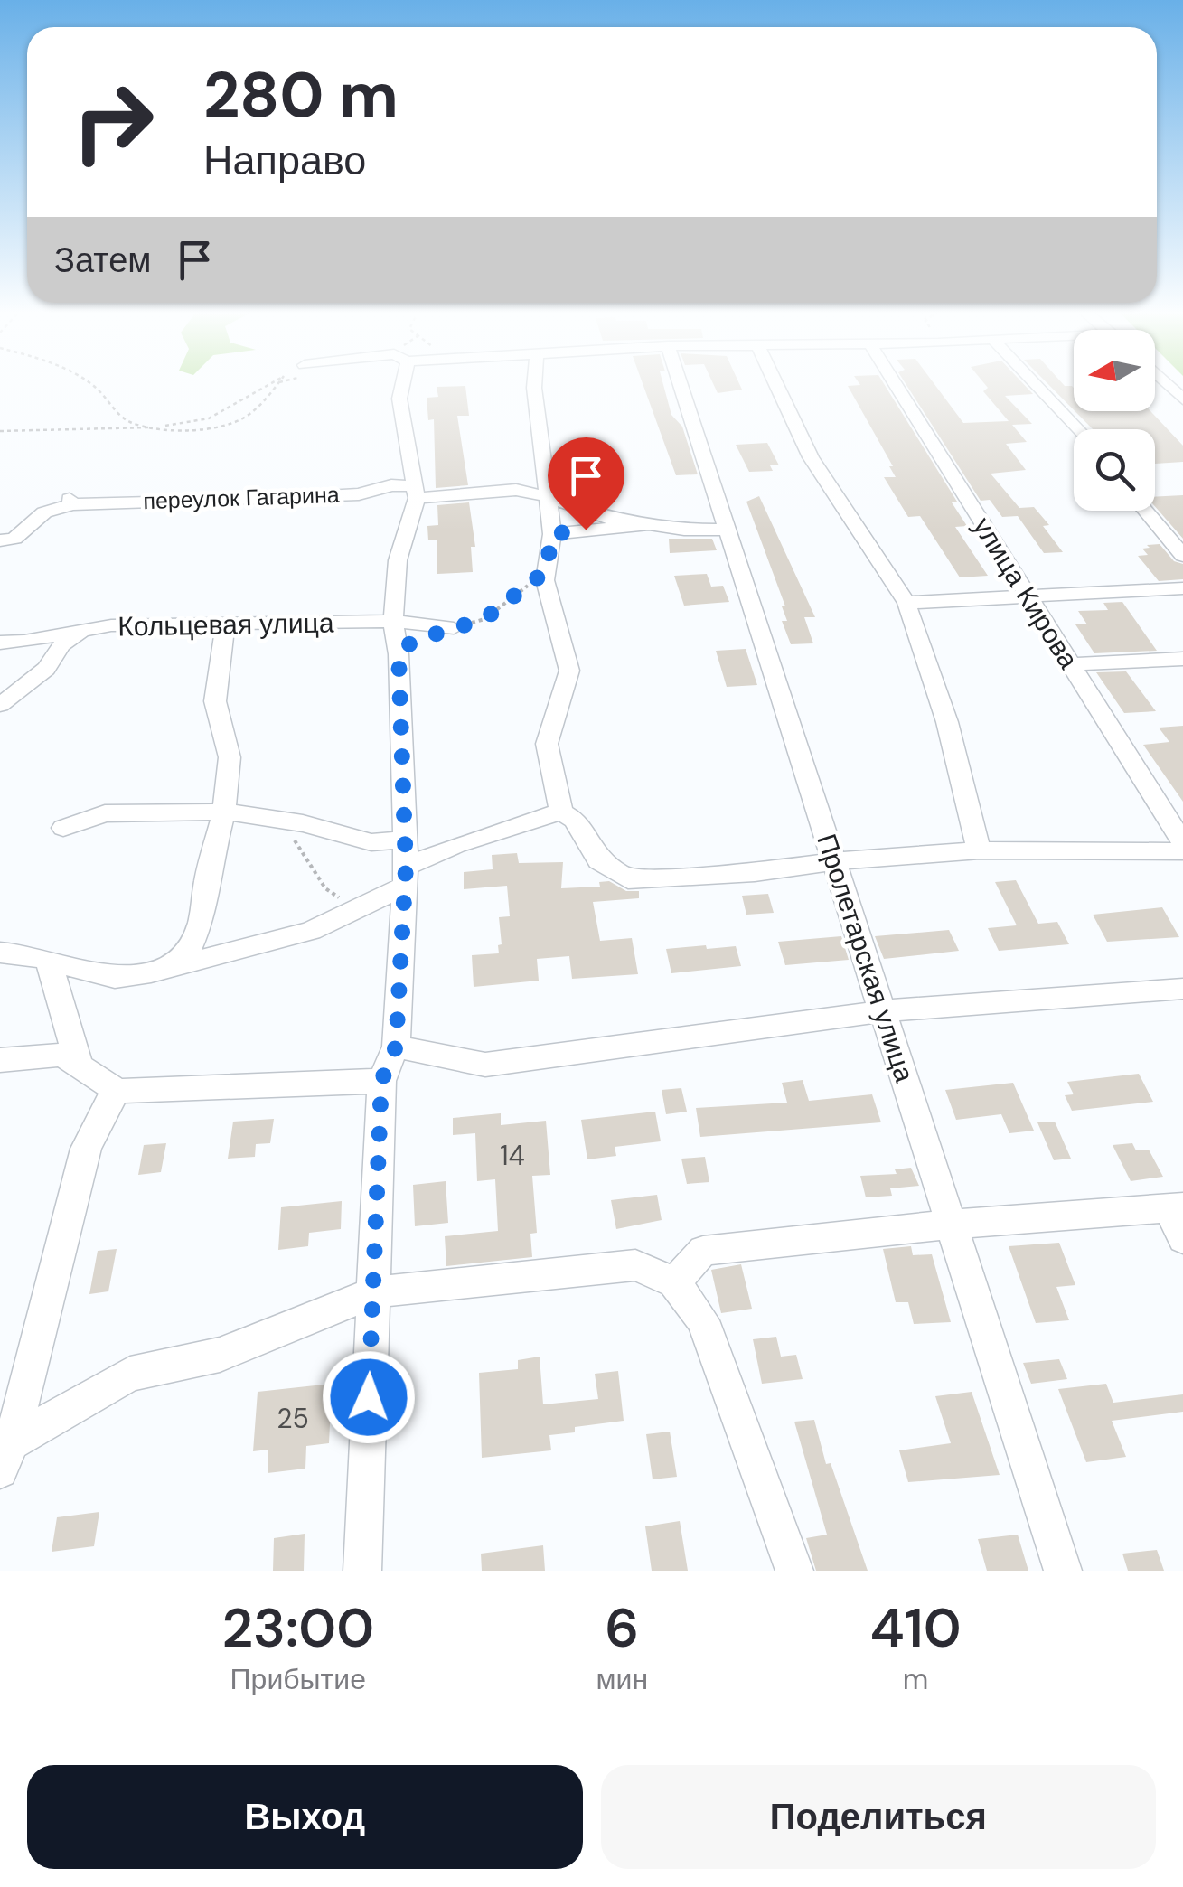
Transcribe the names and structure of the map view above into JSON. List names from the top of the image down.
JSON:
{
  "streets": {
    "street": [
      "переулок Гагарина",
      "улица Кирова",
      "Кольцевая улица",
      "Пролетарская улица"
    ]
  },
  "house_numbers": ["14", "25"],
  "north": "left",
  "page": {
    "turn": ["280 m", "Направо"],
    "then": "Затем",
    "eta": [
      "23:00",
      "Прибытие",
      "6",
      "мин",
      "410",
      "m"
    ],
    "buttons": ["Выход", "Поделиться"]
  }
}
